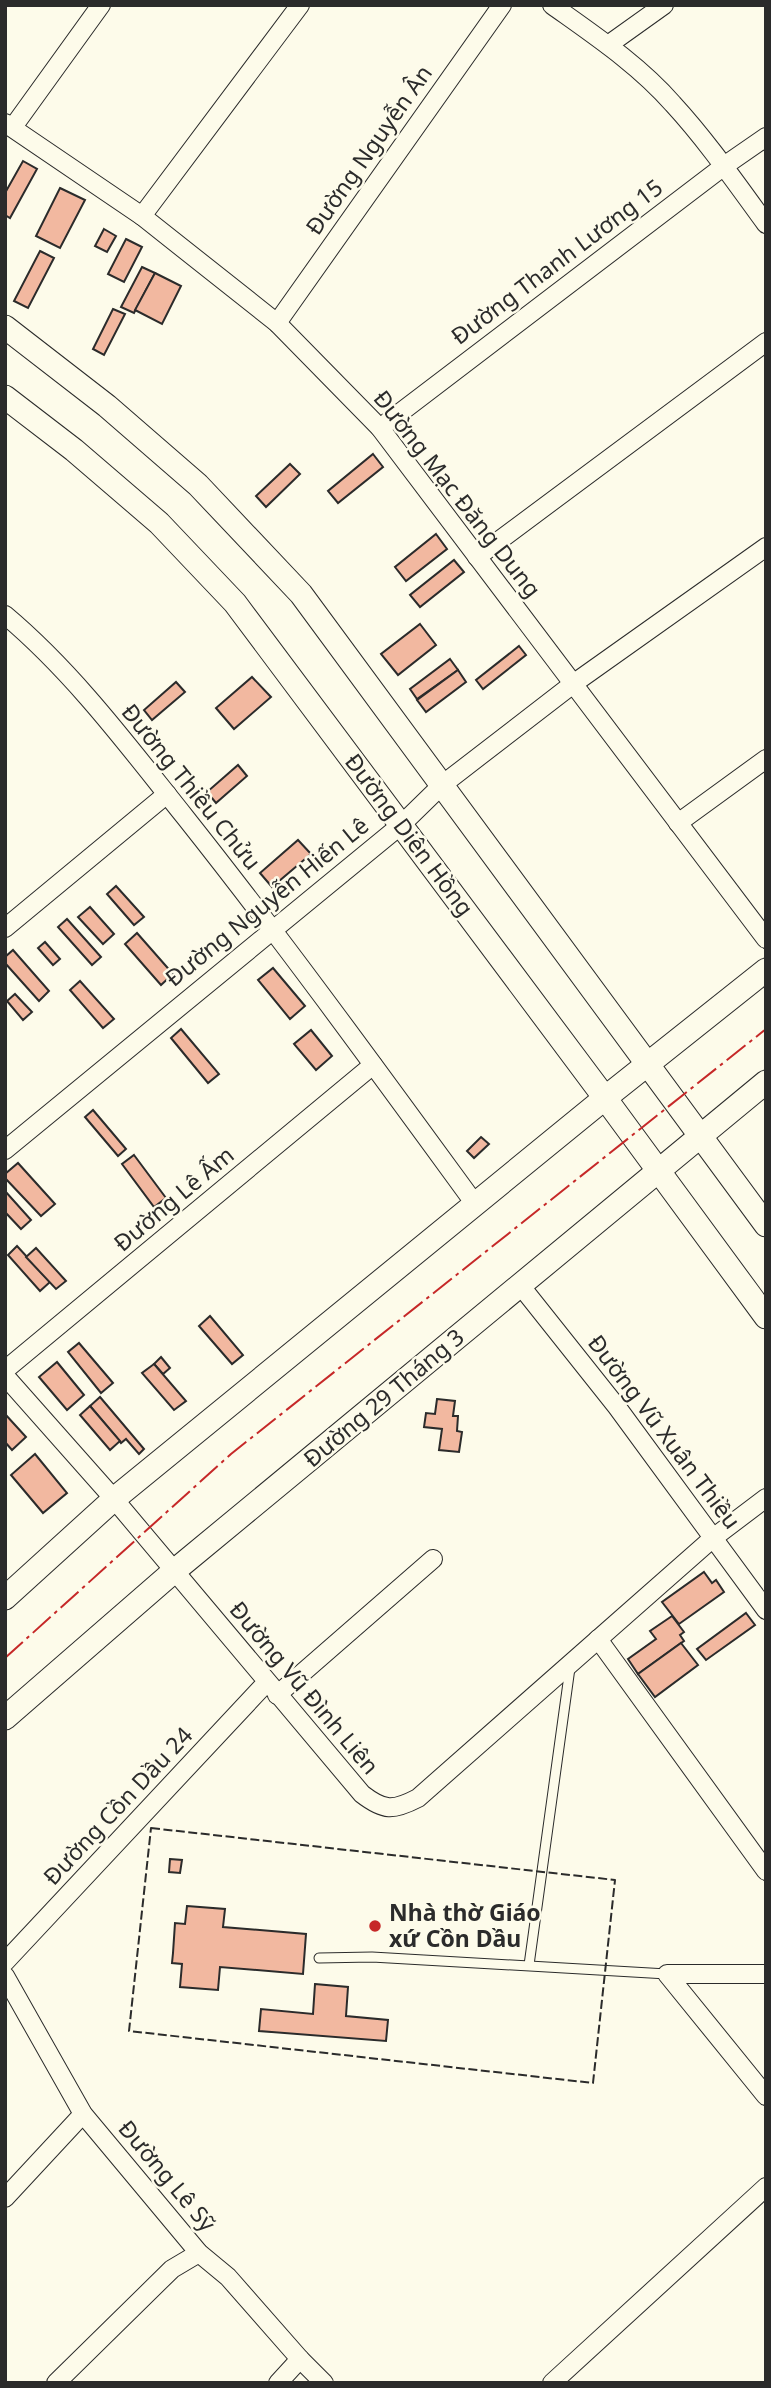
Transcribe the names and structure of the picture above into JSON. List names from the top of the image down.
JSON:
{
  "streets": {
    "street": [
      "Đường Nguyễn Ân",
      "Đường Thanh Lương 15",
      "Đường Mạc Đăng Dung",
      "Đường Thiều Chửu",
      "Đường Diên Hồng",
      "Đường Nguyễn Hiến Lê",
      "Đường Lê Ấm",
      "Đường 29 Tháng 3",
      "Đường Vũ Xuân Thiều",
      "Đường Vũ Đình Liên",
      "Đường Cồn Dầu 24",
      "Đường Lê Sỹ"
    ]
  },
  "crossings": [
    ["Đường Nguyễn Ân", "Đường Mạc Đăng Dung"],
    ["Đường Thanh Lương 15", "Đường Mạc Đăng Dung"],
    ["Đường Mạc Đăng Dung", "Đường Nguyễn Hiến Lê"],
    ["Đường Thiều Chửu", "Đường Nguyễn Hiến Lê"],
    ["Đường Thiều Chửu", "Đường Lê Ấm"],
    ["Đường Diên Hồng", "Đường Nguyễn Hiến Lê"],
    ["Đường Diên Hồng", "Đường 29 Tháng 3"],
    ["Đường Lê Ấm", "Đường Vũ Đình Liên"],
    ["Đường 29 Tháng 3", "Đường Vũ Xuân Thiều"],
    ["Đường 29 Tháng 3", "Đường Vũ Đình Liên"],
    ["Đường Vũ Xuân Thiều", "Đường Vũ Đình Liên"],
    ["Đường Vũ Đình Liên", "Đường Cồn Dầu 24"]
  ],
  "places": ["Nhà thờ Giáo xứ Cồn Dầu"]
}
